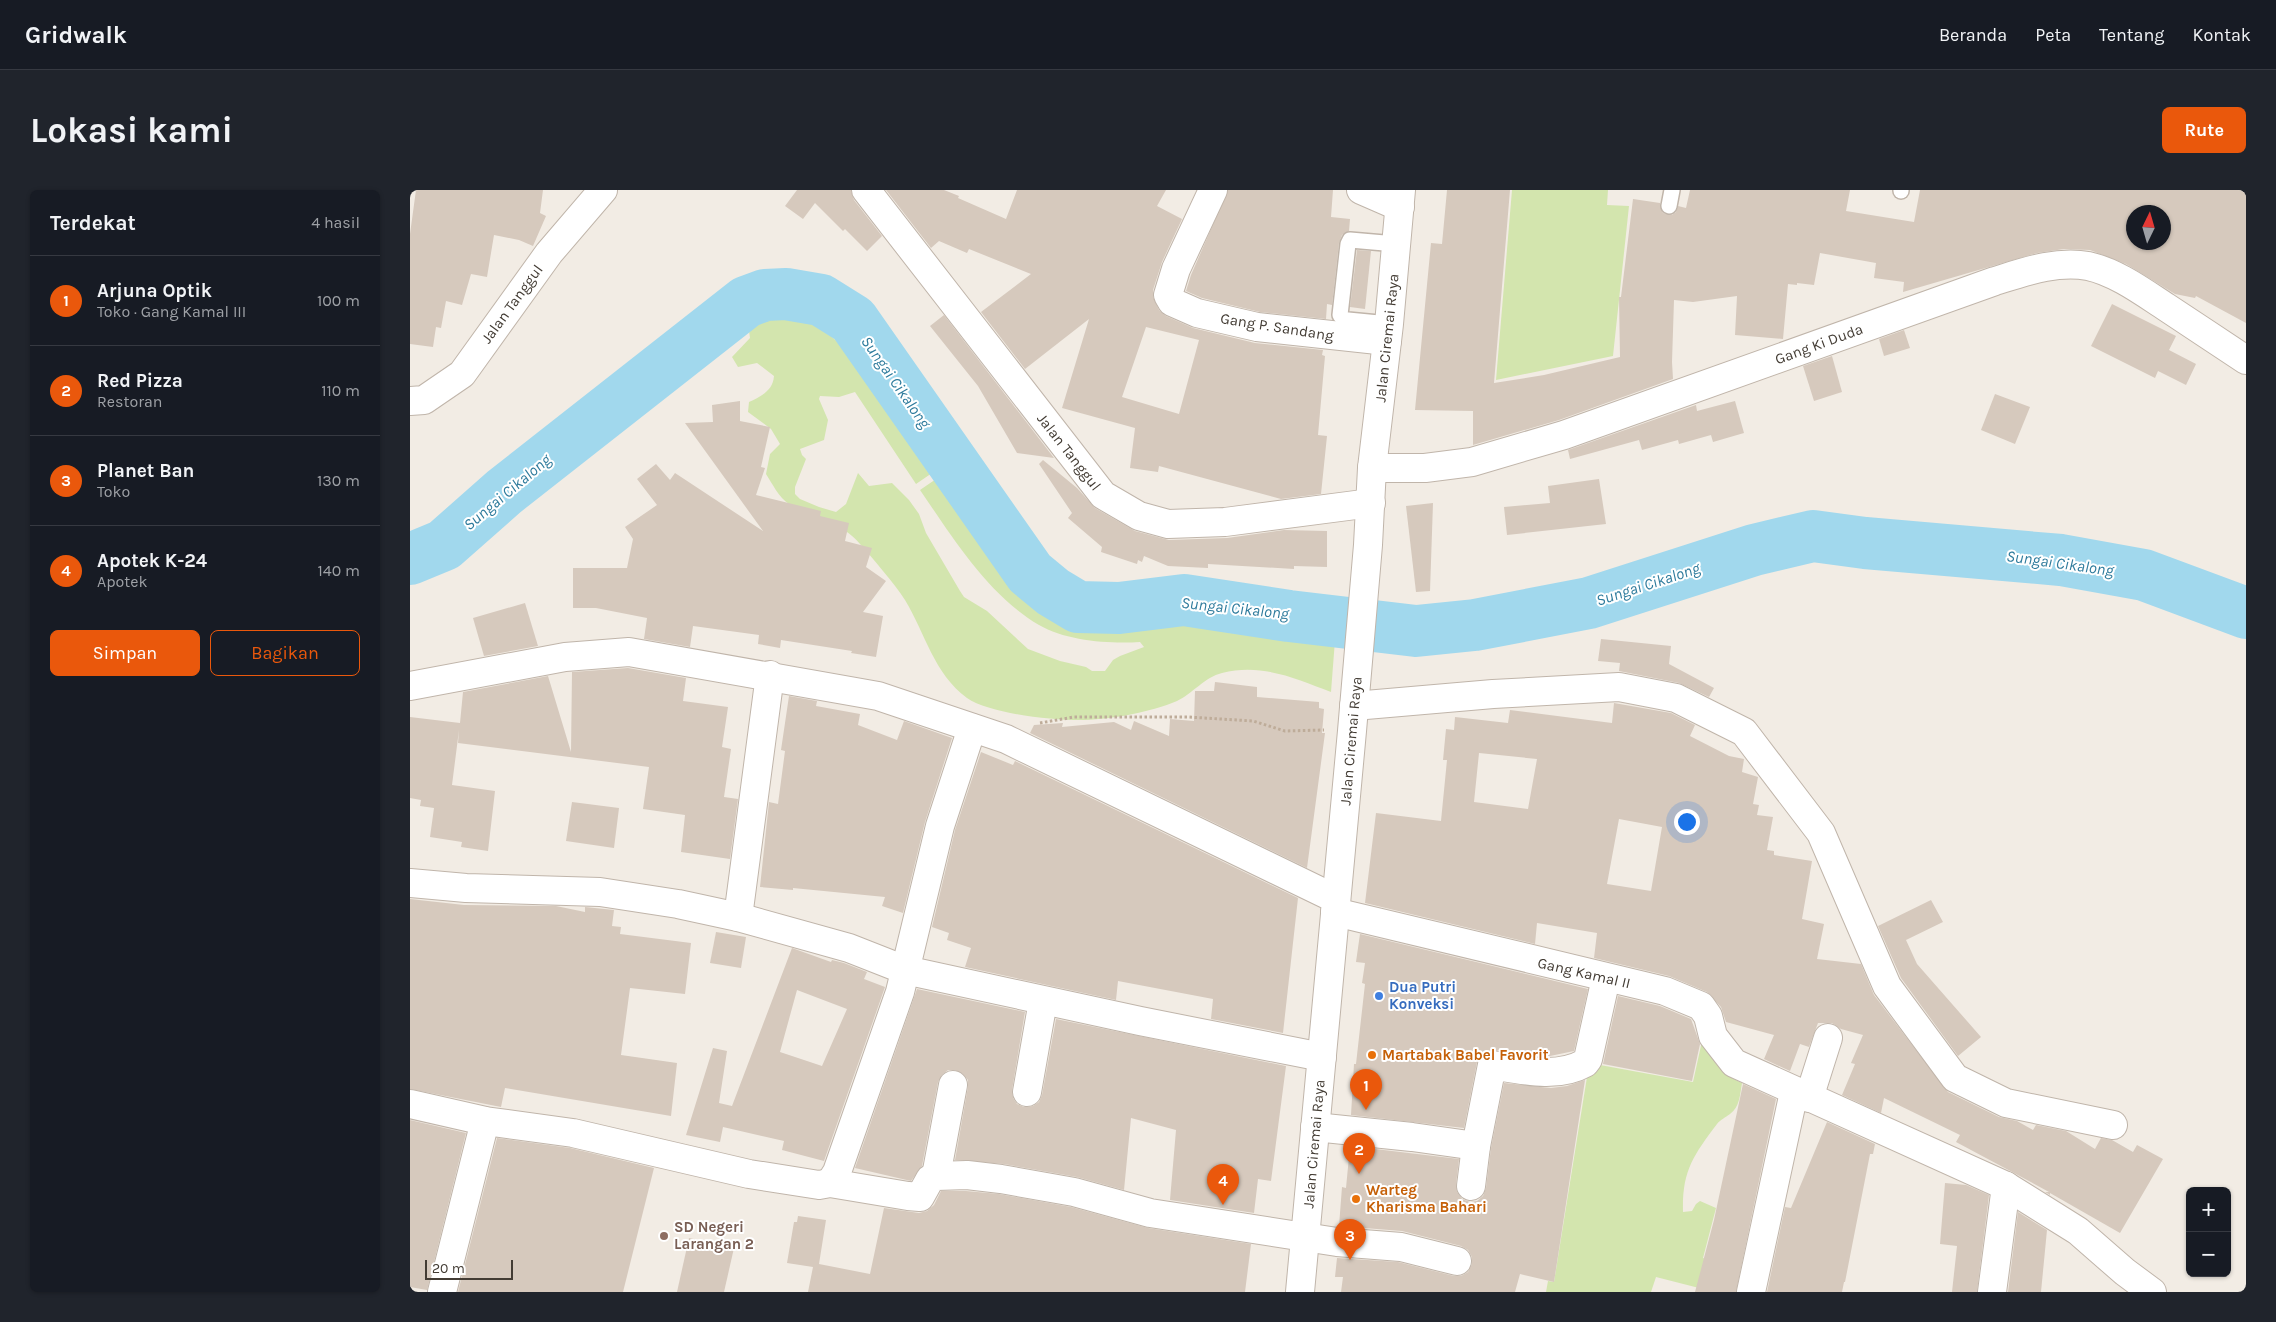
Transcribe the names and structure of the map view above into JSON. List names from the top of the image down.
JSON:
{
  "streets": {
    "street": [
      "Jalan Tanggul",
      "Gang P. Sandang",
      "Jalan Ciremai Raya",
      "Gang Ki Duda",
      "Gang Kamal II"
    ]
  },
  "crossings": [
    ["Jalan Tanggul", "Jalan Ciremai Raya"],
    ["Gang P. Sandang", "Jalan Ciremai Raya"],
    ["Jalan Ciremai Raya", "Gang Ki Duda"],
    ["Jalan Ciremai Raya", "Gang Kamal II"]
  ],
  "water": ["Sungai Cikalong"],
  "places": [
    "Dua Putri Konveksi",
    "Martabak Babel Favorit",
    "Warteg Kharisma Bahari",
    "SD Negeri Larangan 2"
  ],
  "scale_bar": "20 m",
  "north": "top",
  "page": {
    "header": "Gridwalk",
    "nav": [
      "Beranda",
      "Peta",
      "Tentang",
      "Kontak"
    ],
    "buttons": [
      "Rute",
      ["Simpan", "Bagikan"]
    ],
    "title": "Lokasi kami",
    "heading": ["Terdekat", "4 hasil"],
    "list": [
      {
        "mark": "1",
        "name": "Arjuna Optik",
        "note": "Toko · Gang Kamal III",
        "value": "100 m"
      },
      {
        "mark": "2",
        "name": "Red Pizza",
        "note": "Restoran",
        "value": "110 m"
      },
      {
        "mark": "3",
        "name": "Planet Ban",
        "note": "Toko",
        "value": "130 m"
      },
      {
        "mark": "4",
        "name": "Apotek K-24",
        "note": "Apotek",
        "value": "140 m"
      }
    ],
    "pins": [
      "1",
      "2",
      "4",
      "3"
    ],
    "map_buttons": ["+", "−"],
    "scale": "20 m"
  }
}
